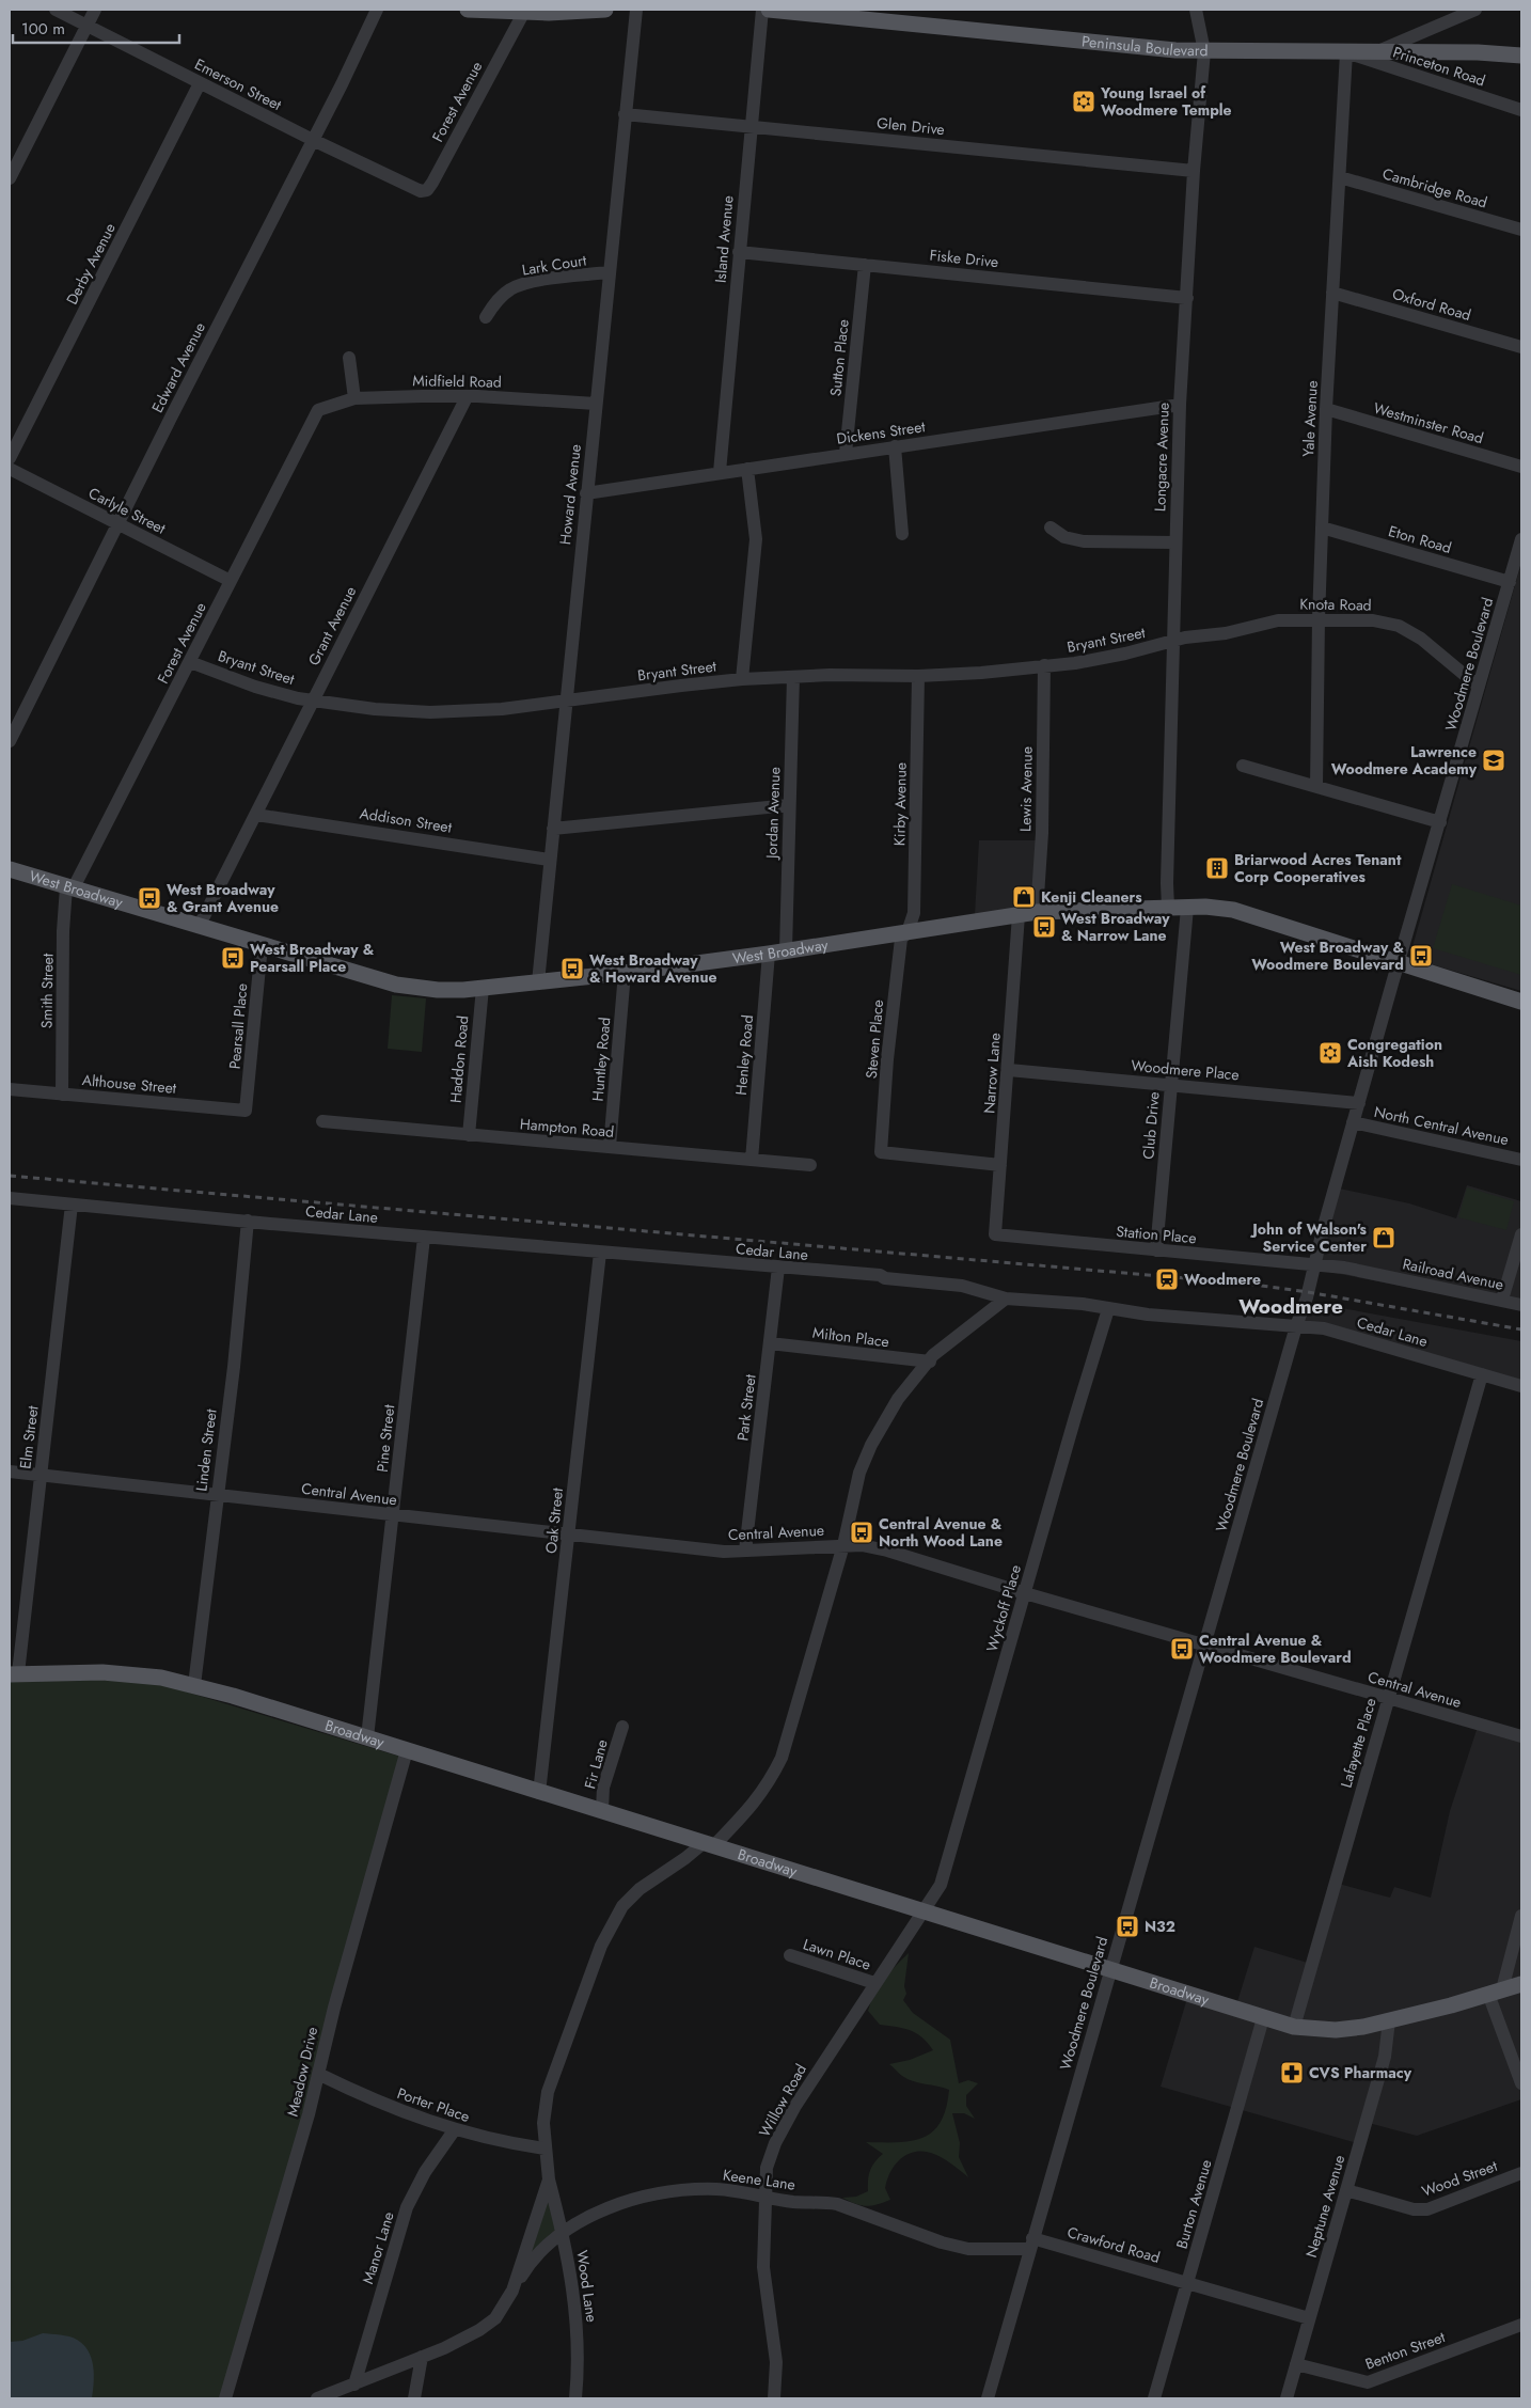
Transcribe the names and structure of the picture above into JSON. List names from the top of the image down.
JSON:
{
  "streets": {
    "main road": ["Peninsula Boulevard", "West Broadway", "Broadway"],
    "street": [
      "Princeton Road",
      "Emerson Street",
      "Forest Avenue",
      "Glen Drive",
      "Cambridge Road",
      "Island Avenue",
      "Fiske Drive",
      "Derby Avenue",
      "Lark Court",
      "Oxford Road",
      "Sutton Place",
      "Edward Avenue",
      "Midfield Road",
      "Yale Avenue",
      "Westminster Road",
      "Dickens Street",
      "Longacre Avenue",
      "Howard Avenue",
      "Carlyle Street",
      "Eton Road",
      "Knota Road",
      "Grant Avenue",
      "Bryant Street",
      "Woodmere Boulevard",
      "Lewis Avenue",
      "Kirby Avenue",
      "Jordan Avenue",
      "Addison Street",
      "Smith Street",
      "Pearsall Place",
      "Steven Place",
      "Henley Road",
      "Haddon Road",
      "Huntley Road",
      "Woodmere Place",
      "Narrow Lane",
      "Althouse Street",
      "Club Drive",
      "North Central Avenue",
      "Hampton Road",
      "Cedar Lane",
      "Station Place",
      "Railroad Avenue",
      "Milton Place",
      "Park Street",
      "Elm Street",
      "Pine Street",
      "Linden Street",
      "Central Avenue",
      "Oak Street",
      "Wyckoff Place",
      "Lafayette Place",
      "Fir Lane",
      "Lawn Place",
      "Meadow Drive",
      "Willow Road",
      "Porter Place",
      "Wood Street",
      "Keene Lane",
      "Burton Avenue",
      "Neptune Avenue",
      "Crawford Road",
      "Manor Lane",
      "Wood Lane",
      "Benton Street"
    ]
  },
  "crossings": [
    ["Peninsula Boulevard", "Princeton Road"],
    ["Peninsula Boulevard", "Yale Avenue"],
    ["Peninsula Boulevard", "Longacre Avenue"],
    ["Princeton Road", "Yale Avenue"],
    ["Emerson Street", "Forest Avenue"],
    ["Emerson Street", "Derby Avenue"],
    ["Emerson Street", "Edward Avenue"],
    ["Forest Avenue", "Midfield Road"],
    ["Forest Avenue", "Carlyle Street"],
    ["Forest Avenue", "Bryant Street"],
    ["Forest Avenue", "West Broadway"],
    ["Forest Avenue", "Smith Street"],
    ["Glen Drive", "Island Avenue"],
    ["Glen Drive", "Longacre Avenue"],
    ["Glen Drive", "Howard Avenue"],
    ["Cambridge Road", "Yale Avenue"],
    ["Island Avenue", "Fiske Drive"],
    ["Island Avenue", "Dickens Street"],
    ["Fiske Drive", "Sutton Place"],
    ["Fiske Drive", "Longacre Avenue"],
    ["Lark Court", "Howard Avenue"],
    ["Oxford Road", "Yale Avenue"],
    ["Sutton Place", "Dickens Street"],
    ["Edward Avenue", "Carlyle Street"],
    ["Midfield Road", "Howard Avenue"],
    ["Midfield Road", "Grant Avenue"],
    ["Yale Avenue", "Westminster Road"],
    ["Yale Avenue", "Eton Road"],
    ["Yale Avenue", "Knota Road"],
    ["Dickens Street", "Longacre Avenue"],
    ["Dickens Street", "Howard Avenue"],
    ["Longacre Avenue", "Knota Road"],
    ["Longacre Avenue", "Bryant Street"],
    ["Longacre Avenue", "West Broadway"],
    ["Howard Avenue", "Bryant Street"],
    ["Howard Avenue", "Addison Street"],
    ["Howard Avenue", "West Broadway"],
    ["Eton Road", "Woodmere Boulevard"],
    ["Knota Road", "Bryant Street"],
    ["Knota Road", "Woodmere Boulevard"],
    ["Grant Avenue", "Bryant Street"],
    ["Grant Avenue", "Addison Street"],
    ["Grant Avenue", "West Broadway"],
    ["Bryant Street", "Lewis Avenue"],
    ["Bryant Street", "Kirby Avenue"],
    ["Bryant Street", "Jordan Avenue"],
    ["Woodmere Boulevard", "West Broadway"],
    ["Woodmere Boulevard", "Woodmere Place"],
    ["Woodmere Boulevard", "North Central Avenue"],
    ["Woodmere Boulevard", "Cedar Lane"],
    ["Woodmere Boulevard", "Station Place"],
    ["Woodmere Boulevard", "Railroad Avenue"],
    ["Woodmere Boulevard", "Central Avenue"],
    ["Woodmere Boulevard", "Broadway"],
    ["Woodmere Boulevard", "Keene Lane"],
    ["Woodmere Boulevard", "Crawford Road"],
    ["Lewis Avenue", "West Broadway"],
    ["Kirby Avenue", "West Broadway"],
    ["Kirby Avenue", "Steven Place"],
    ["Jordan Avenue", "West Broadway"],
    ["West Broadway", "Smith Street"],
    ["West Broadway", "Pearsall Place"],
    ["West Broadway", "Steven Place"],
    ["West Broadway", "Henley Road"],
    ["West Broadway", "Haddon Road"],
    ["West Broadway", "Huntley Road"],
    ["West Broadway", "Narrow Lane"],
    ["West Broadway", "Club Drive"],
    ["Smith Street", "Althouse Street"],
    ["Pearsall Place", "Althouse Street"],
    ["Steven Place", "Narrow Lane"],
    ["Henley Road", "Hampton Road"],
    ["Haddon Road", "Hampton Road"],
    ["Huntley Road", "Hampton Road"],
    ["Woodmere Place", "Narrow Lane"],
    ["Woodmere Place", "Club Drive"],
    ["Narrow Lane", "Station Place"],
    ["Club Drive", "Station Place"],
    ["Cedar Lane", "Park Street"],
    ["Cedar Lane", "Elm Street"],
    ["Cedar Lane", "Pine Street"],
    ["Cedar Lane", "Linden Street"],
    ["Cedar Lane", "Oak Street"],
    ["Cedar Lane", "Wyckoff Place"],
    ["Cedar Lane", "Lafayette Place"],
    ["Cedar Lane", "Wood Lane"],
    ["Station Place", "Railroad Avenue"],
    ["Milton Place", "Park Street"],
    ["Milton Place", "Wood Lane"],
    ["Park Street", "Central Avenue"],
    ["Elm Street", "Central Avenue"],
    ["Elm Street", "Broadway"],
    ["Pine Street", "Central Avenue"],
    ["Pine Street", "Broadway"],
    ["Linden Street", "Central Avenue"],
    ["Linden Street", "Broadway"],
    ["Central Avenue", "Oak Street"],
    ["Central Avenue", "Wyckoff Place"],
    ["Central Avenue", "Lafayette Place"],
    ["Central Avenue", "Wood Lane"],
    ["Oak Street", "Broadway"],
    ["Wyckoff Place", "Broadway"],
    ["Wyckoff Place", "Willow Road"],
    ["Broadway", "Lafayette Place"],
    ["Broadway", "Fir Lane"],
    ["Broadway", "Meadow Drive"],
    ["Broadway", "Willow Road"],
    ["Broadway", "Burton Avenue"],
    ["Broadway", "Neptune Avenue"],
    ["Broadway", "Wood Lane"],
    ["Lawn Place", "Willow Road"],
    ["Meadow Drive", "Porter Place"],
    ["Willow Road", "Keene Lane"],
    ["Porter Place", "Manor Lane"],
    ["Porter Place", "Wood Lane"],
    ["Wood Street", "Neptune Avenue"],
    ["Keene Lane", "Crawford Road"],
    ["Keene Lane", "Wood Lane"],
    ["Burton Avenue", "Crawford Road"],
    ["Neptune Avenue", "Crawford Road"],
    ["Neptune Avenue", "Benton Street"]
  ],
  "districts": ["Woodmere"],
  "places": {
    "synagogue": ["Young Israel of Woodmere Temple", "Congregation Aish Kodesh"],
    "school or university": ["Lawrence Woodmere Academy"],
    "building": ["Briarwood Acres Tenant Corp Cooperatives"],
    "shop": ["Kenji Cleaners", "John of Walson's Service Center"],
    "bus stop": [
      "West Broadway & Grant Avenue",
      "West Broadway & Narrow Lane",
      "West Broadway & Woodmere Boulevard",
      "West Broadway & Pearsall Place",
      "West Broadway & Howard Avenue",
      "Central Avenue & North Wood Lane",
      "Central Avenue & Woodmere Boulevard",
      "N32"
    ],
    "station": ["Woodmere"],
    "pharmacy": ["CVS Pharmacy"]
  },
  "scale_bar": "100 m"
}
